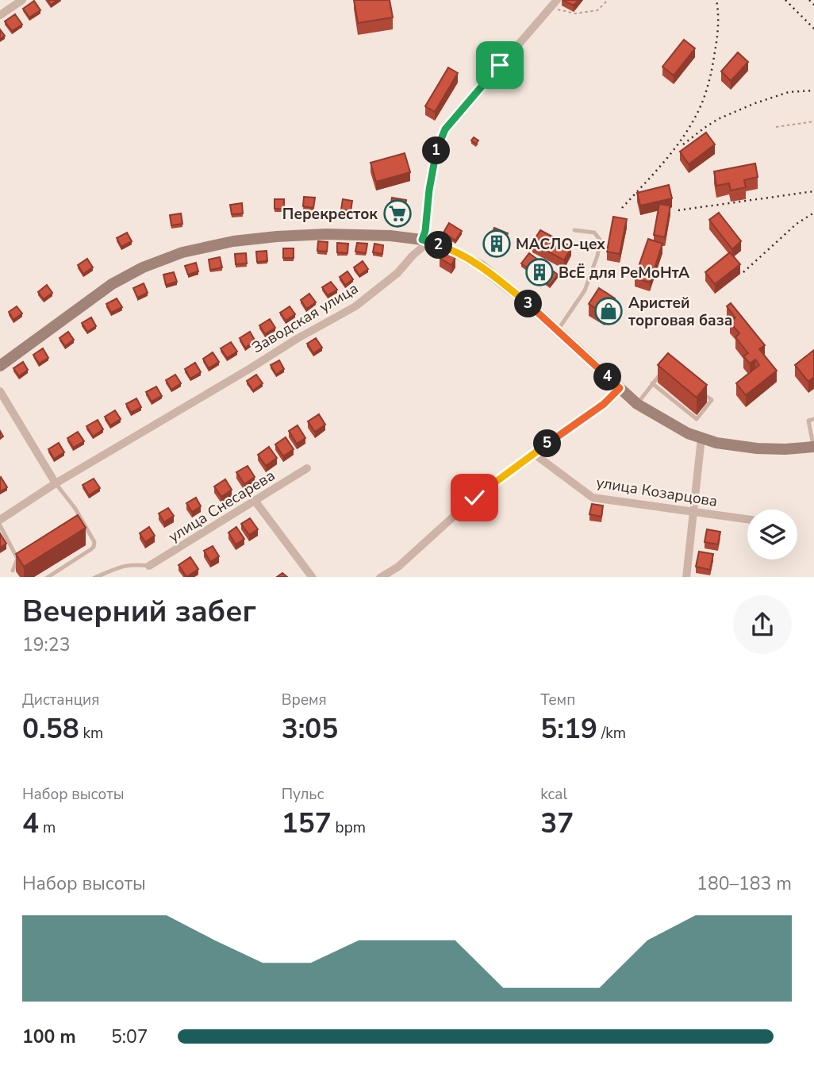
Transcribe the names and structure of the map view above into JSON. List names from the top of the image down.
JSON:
{
  "streets": {
    "street": ["Заводская улица", "улица Козарцова", "улица Снесарева"]
  },
  "places": {
    "supermarket": ["Перекресток"],
    "building": ["МАСЛО-цех", "ВсЁ для РеМоНтА"],
    "shop": ["Аристей торговая база"]
  },
  "page": {
    "pins": [
      "1",
      "2",
      "3",
      "4",
      "5"
    ],
    "heading": ["Вечерний забег", "19:23"],
    "stats": [
      ["Дистанция", "0.58 km"],
      ["Время", "3:05"],
      ["Темп", "5:19 /km"],
      ["Набор высоты", "4 m"],
      ["Пульс", "157 bpm"],
      ["kcal", "37"]
    ],
    "chart": ["Набор высоты", "180–183 m"],
    "list": [
      {
        "name": "100 m",
        "note": "5:07"
      }
    ]
  }
}
